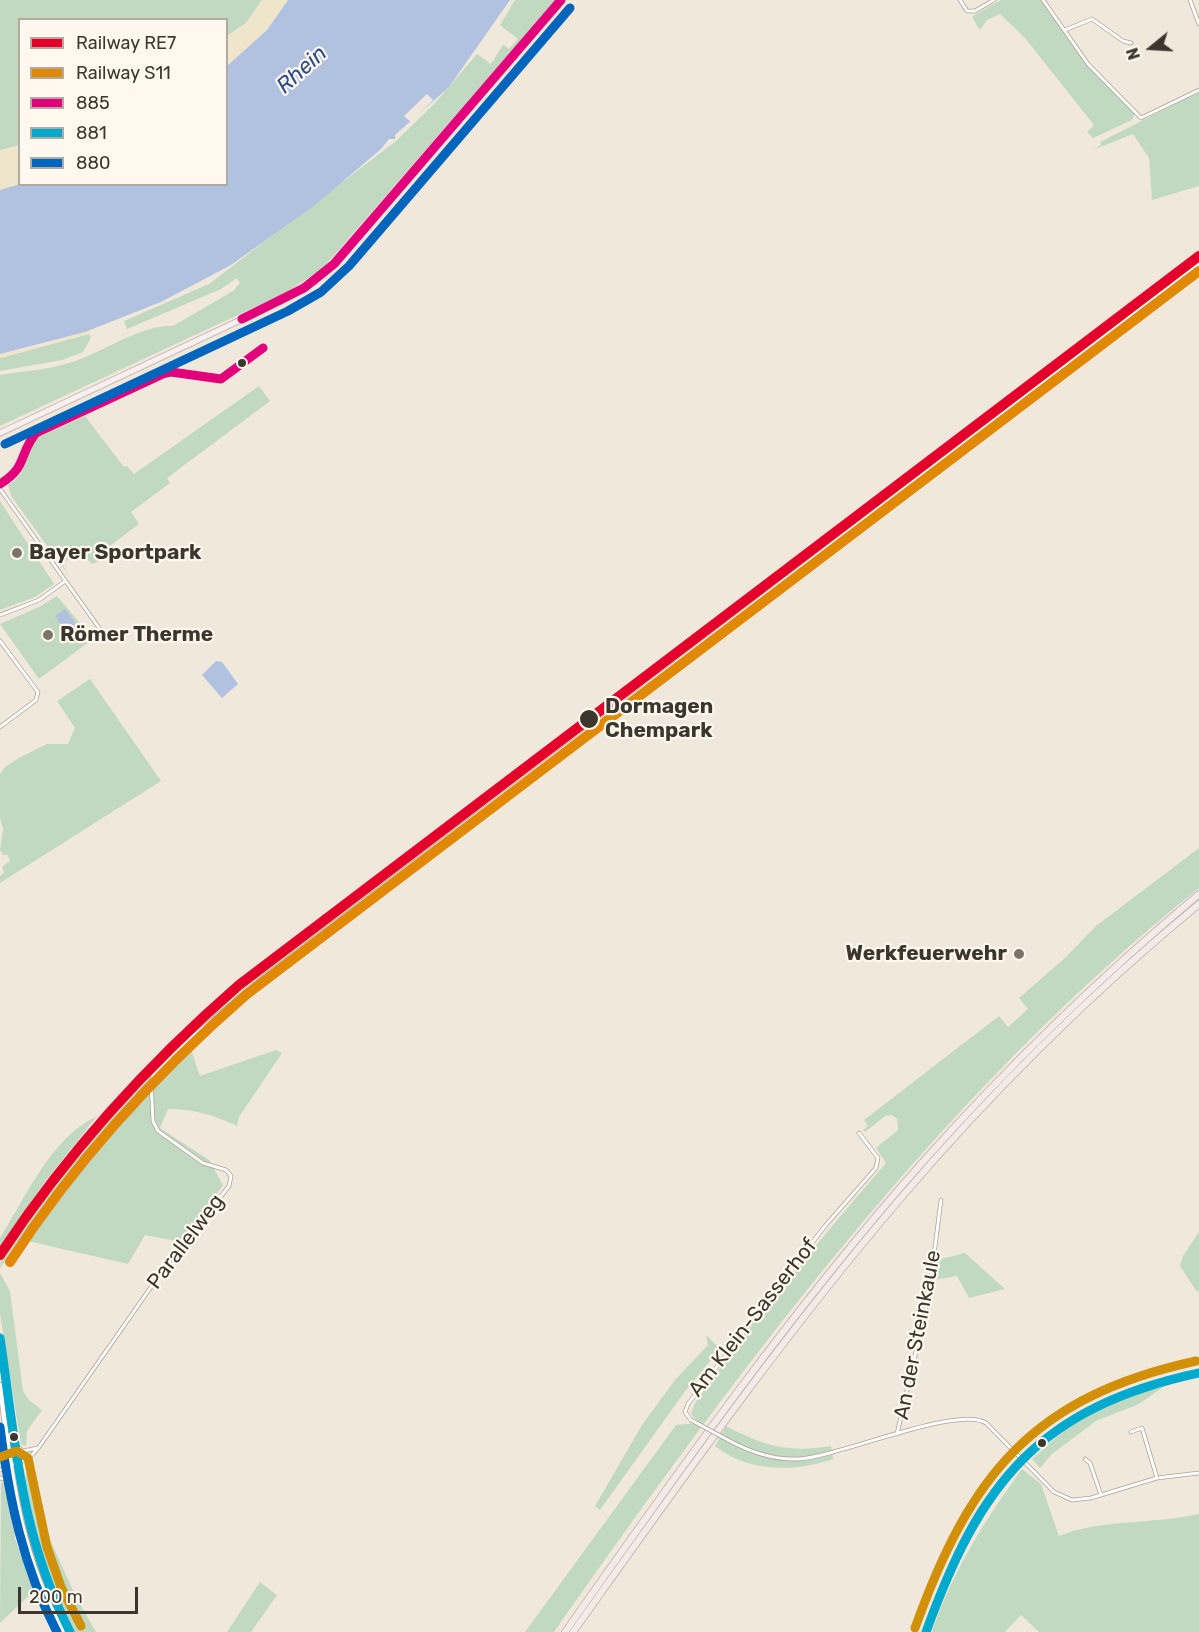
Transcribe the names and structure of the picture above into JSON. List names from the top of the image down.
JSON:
{
  "streets": {
    "street": ["Parallelweg", "Am Klein-Sasserhof", "An der Steinkaule"]
  },
  "crossings": [
    ["Am Klein-Sasserhof", "An der Steinkaule"]
  ],
  "water": ["Rhein"],
  "places": [
    "Bayer Sportpark",
    "Römer Therme",
    "Dormagen Chempark",
    "Werkfeuerwehr"
  ],
  "lines": [
    "transit line 885",
    "transit line 880",
    "rail line RE7",
    "rail line S11",
    "transit line 881"
  ],
  "legend": [
    "Railway RE7",
    "Railway S11",
    "885",
    "881",
    "880"
  ],
  "scale_bar": "200 m",
  "north": "left"
}
